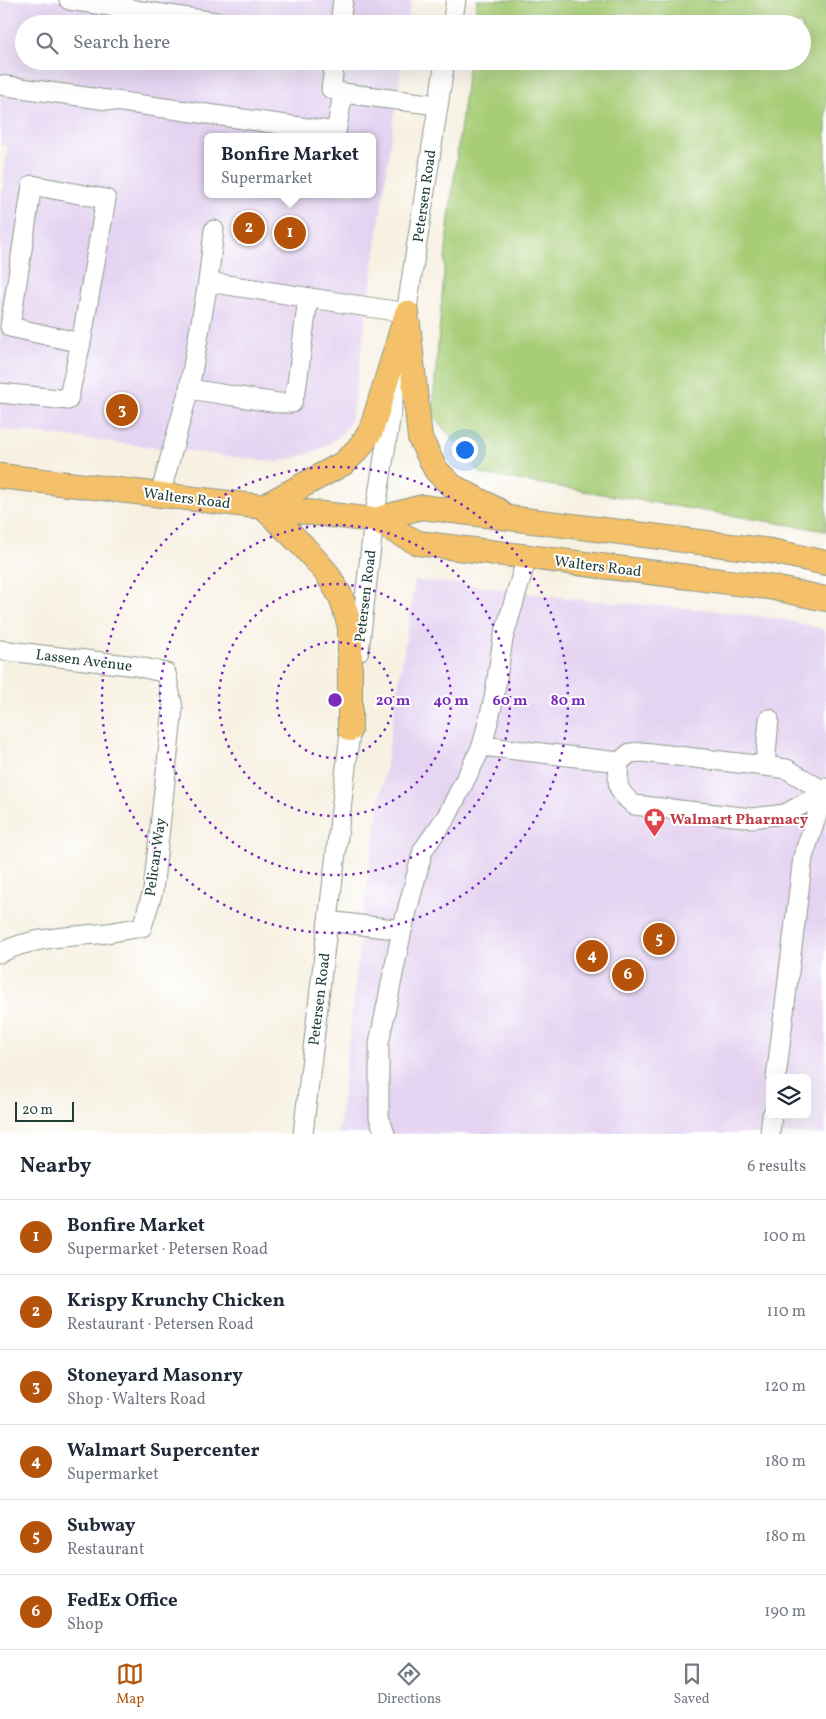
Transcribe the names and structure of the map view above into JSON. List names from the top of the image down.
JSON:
{
  "streets": {
    "main road": ["Walters Road"],
    "street": ["Petersen Road", "Lassen Avenue", "Pelican Way"]
  },
  "crossings": [
    ["Petersen Road", "Walters Road"],
    ["Lassen Avenue", "Pelican Way"]
  ],
  "places": {
    "pharmacy": ["Walmart Pharmacy"]
  },
  "scale_bar": "20 m",
  "page": {
    "search": "Search here",
    "popup": ["Bonfire Market", "Supermarket"],
    "pins": [
      "2",
      "1",
      "3",
      "5",
      "4",
      "6"
    ],
    "scale": "20 m",
    "heading": ["Nearby", "6 results"],
    "list": [
      {
        "mark": "1",
        "name": "Bonfire Market",
        "note": "Supermarket · Petersen Road",
        "value": "100 m"
      },
      {
        "mark": "2",
        "name": "Krispy Krunchy Chicken",
        "note": "Restaurant · Petersen Road",
        "value": "110 m"
      },
      {
        "mark": "3",
        "name": "Stoneyard Masonry",
        "note": "Shop · Walters Road",
        "value": "120 m"
      },
      {
        "mark": "4",
        "name": "Walmart Supercenter",
        "note": "Supermarket",
        "value": "180 m"
      },
      {
        "mark": "5",
        "name": "Subway",
        "note": "Restaurant",
        "value": "180 m"
      },
      {
        "mark": "6",
        "name": "FedEx Office",
        "note": "Shop",
        "value": "190 m"
      }
    ],
    "nav": ["Map", "Directions", "Saved"]
  },
  "rings": [
    "20 m",
    "40 m",
    "60 m",
    "80 m"
  ]
}
